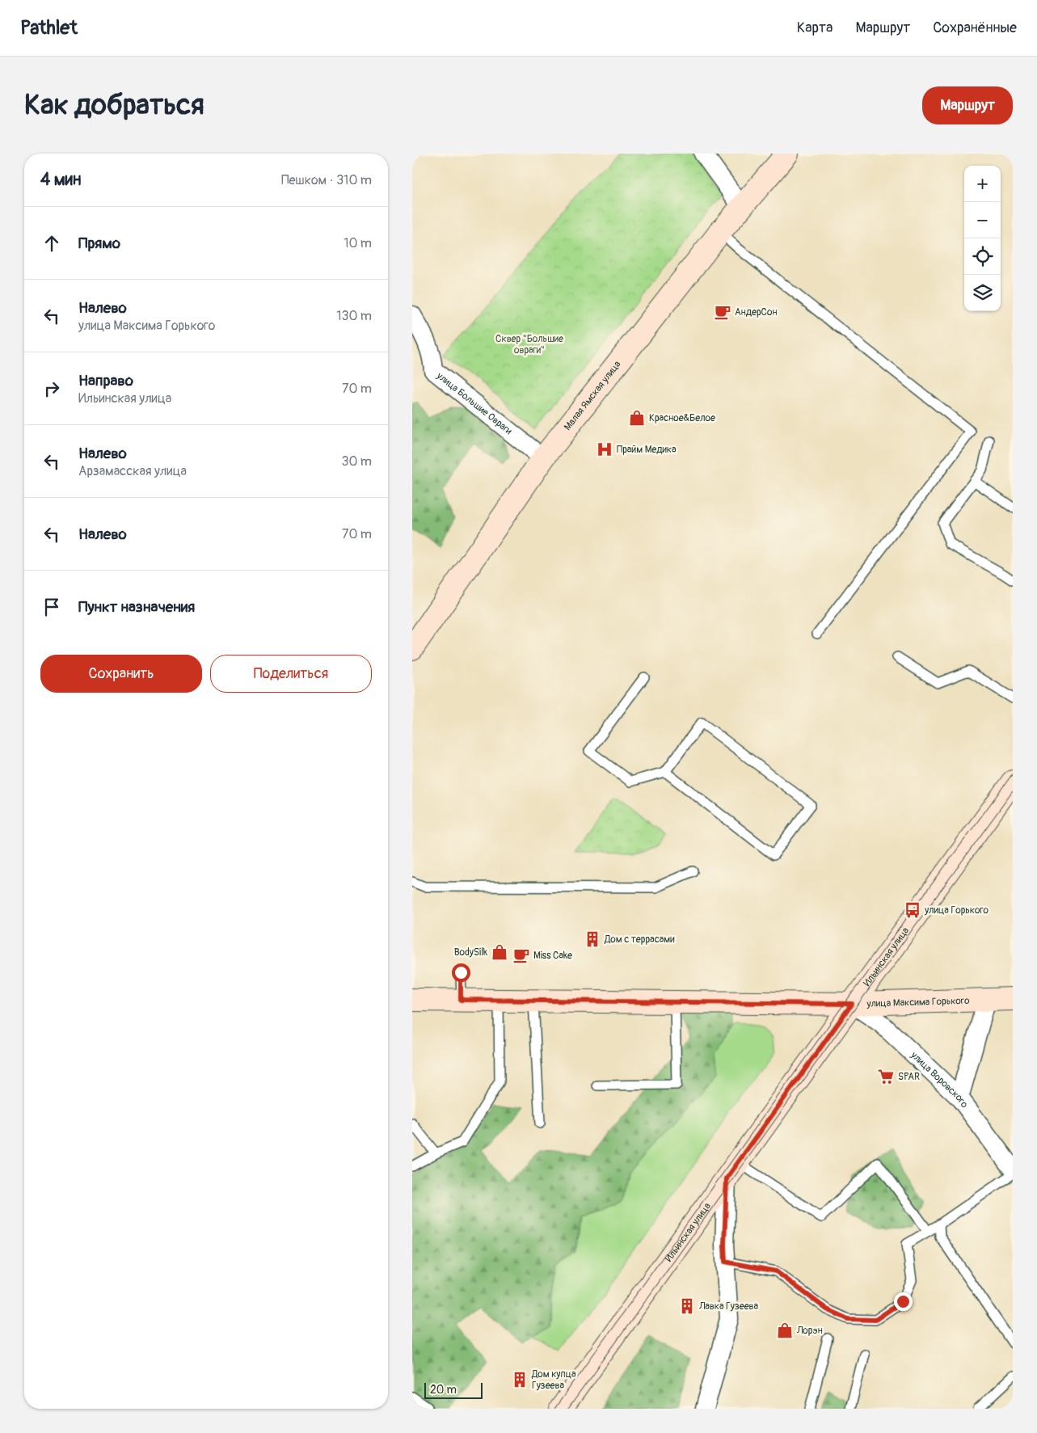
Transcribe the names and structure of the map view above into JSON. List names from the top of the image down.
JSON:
{
  "streets": {
    "street": [
      "Малая Ямская улица",
      "улица Большие Овраги",
      "Ильинская улица",
      "улица Максима Горького",
      "улица Воровского"
    ]
  },
  "crossings": [
    ["Малая Ямская улица", "улица Большие Овраги"],
    ["Ильинская улица", "улица Максима Горького"],
    ["Ильинская улица", "улица Воровского"],
    ["улица Максима Горького", "улица Воровского"]
  ],
  "parks": ["Сквер \"Большие овраги\""],
  "places": {
    "cafe": ["АндерСон", "Miss Cake"],
    "shop": ["Красное&Белое", "BodySilk", "Лорэн"],
    "hospital": ["Прайм Медика"],
    "bus stop": ["улица Горького"],
    "building": ["Дом с террасами", "Лавка Гузеева", "Дом купца Гузеева"],
    "supermarket": ["SPAR"]
  },
  "scale_bar": "20 m",
  "page": {
    "header": "Pathlet",
    "nav": ["Карта", "Маршрут", "Сохранённые"],
    "buttons": [
      "Маршрут",
      ["Сохранить", "Поделиться"]
    ],
    "title": "Как добраться",
    "heading": ["4 мин", "Пешком · 310 m"],
    "map_buttons": ["+", "−"],
    "list": [
      ["Прямо", "10 m"],
      ["Налево", "улица Максима Горького", "130 m"],
      ["Направо", "Ильинская улица", "70 m"],
      ["Налево", "Арзамасская улица", "30 m"],
      ["Налево", "70 m"],
      "Пункт назначения"
    ],
    "scale": "20 m"
  }
}
